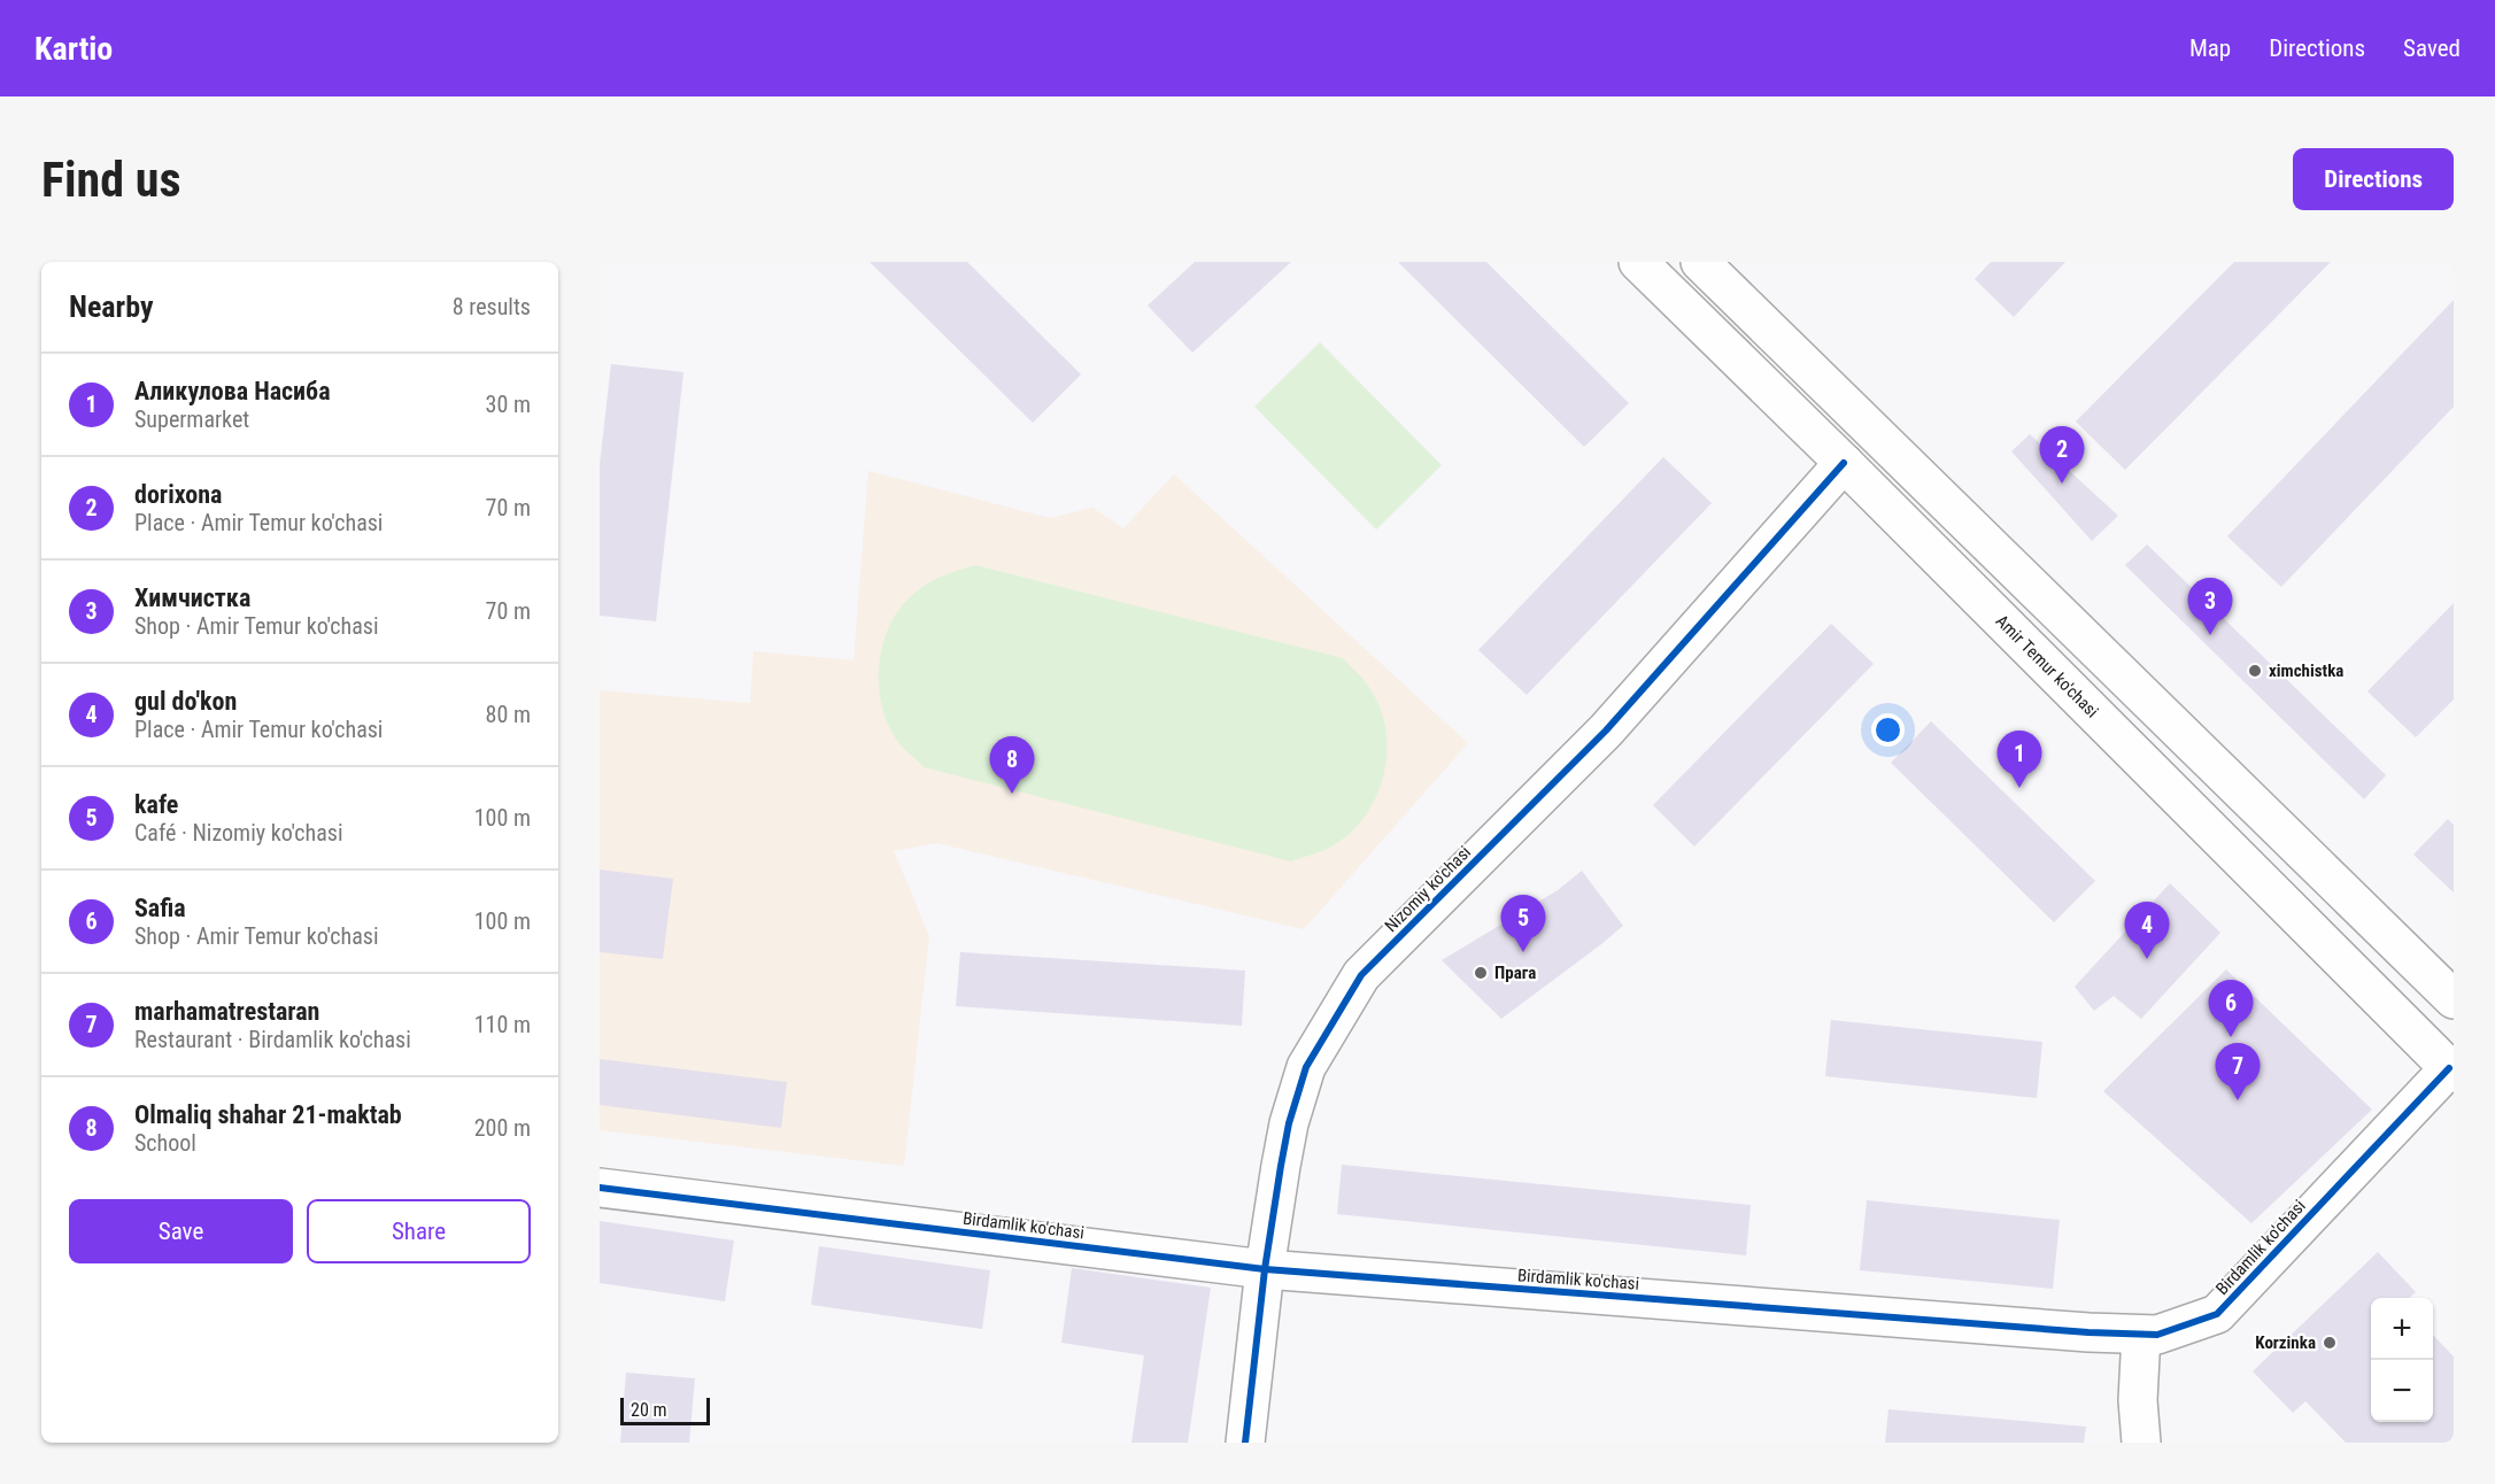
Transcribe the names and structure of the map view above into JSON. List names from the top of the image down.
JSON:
{
  "streets": {
    "street": ["Amir Temur ko'chasi", "Nizomiy ko'chasi", "Birdamlik ko'chasi"]
  },
  "crossings": [
    ["Amir Temur ko'chasi", "Nizomiy ko'chasi"],
    ["Amir Temur ko'chasi", "Birdamlik ko'chasi"],
    ["Nizomiy ko'chasi", "Birdamlik ko'chasi"]
  ],
  "places": ["ximchistka", "Прага", "Korzinka"],
  "scale_bar": "20 m",
  "page": {
    "header": "Kartio",
    "nav": ["Map", "Directions", "Saved"],
    "buttons": [
      "Directions",
      ["Save", "Share"]
    ],
    "title": "Find us",
    "heading": ["Nearby", "8 results"],
    "list": [
      {
        "mark": "1",
        "name": "Аликулова Насиба",
        "note": "Supermarket",
        "value": "30 m"
      },
      {
        "mark": "2",
        "name": "dorixona",
        "note": "Place · Amir Temur ko'chasi",
        "value": "70 m"
      },
      {
        "mark": "3",
        "name": "Химчистка",
        "note": "Shop · Amir Temur ko'chasi",
        "value": "70 m"
      },
      {
        "mark": "4",
        "name": "gul do'kon",
        "note": "Place · Amir Temur ko'chasi",
        "value": "80 m"
      },
      {
        "mark": "5",
        "name": "kafe",
        "note": "Café · Nizomiy ko'chasi",
        "value": "100 m"
      },
      {
        "mark": "6",
        "name": "Safia",
        "note": "Shop · Amir Temur ko'chasi",
        "value": "100 m"
      },
      {
        "mark": "7",
        "name": "marhamatrestaran",
        "note": "Restaurant · Birdamlik ko'chasi",
        "value": "110 m"
      },
      {
        "mark": "8",
        "name": "Olmaliq shahar 21-maktab",
        "note": "School",
        "value": "200 m"
      }
    ],
    "pins": [
      "2",
      "3",
      "1",
      "8",
      "5",
      "4",
      "6",
      "7"
    ],
    "map_buttons": ["+", "−"],
    "scale": "20 m"
  }
}
